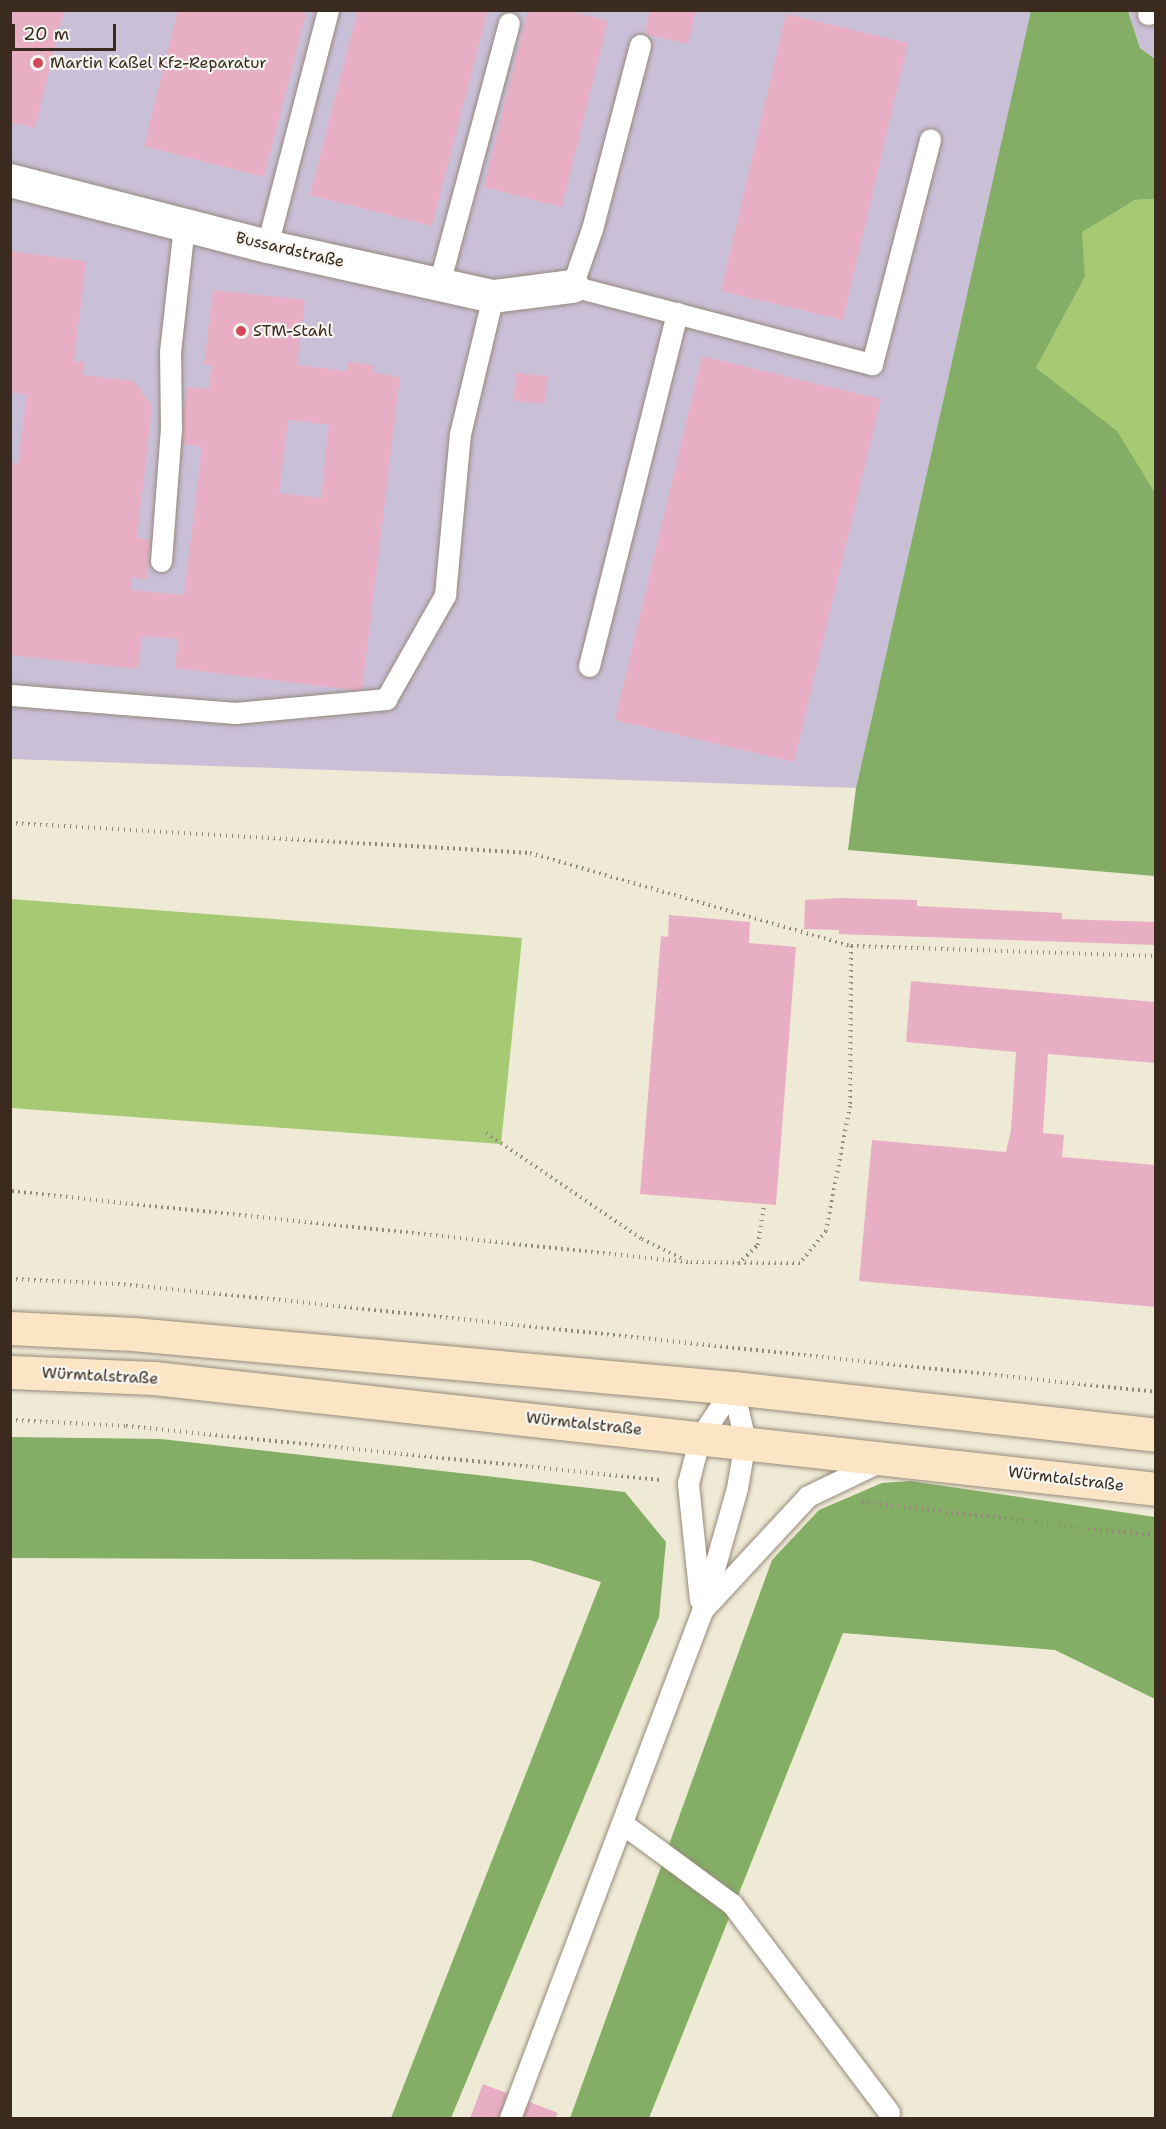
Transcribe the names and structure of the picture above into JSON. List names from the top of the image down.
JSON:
{
  "streets": {
    "main road": ["Würmtalstraße"],
    "street": ["Bussardstraße"]
  },
  "places": ["Martin Kaßel Kfz-Reparatur", "STM-Stahl"],
  "scale_bar": "20 m"
}
